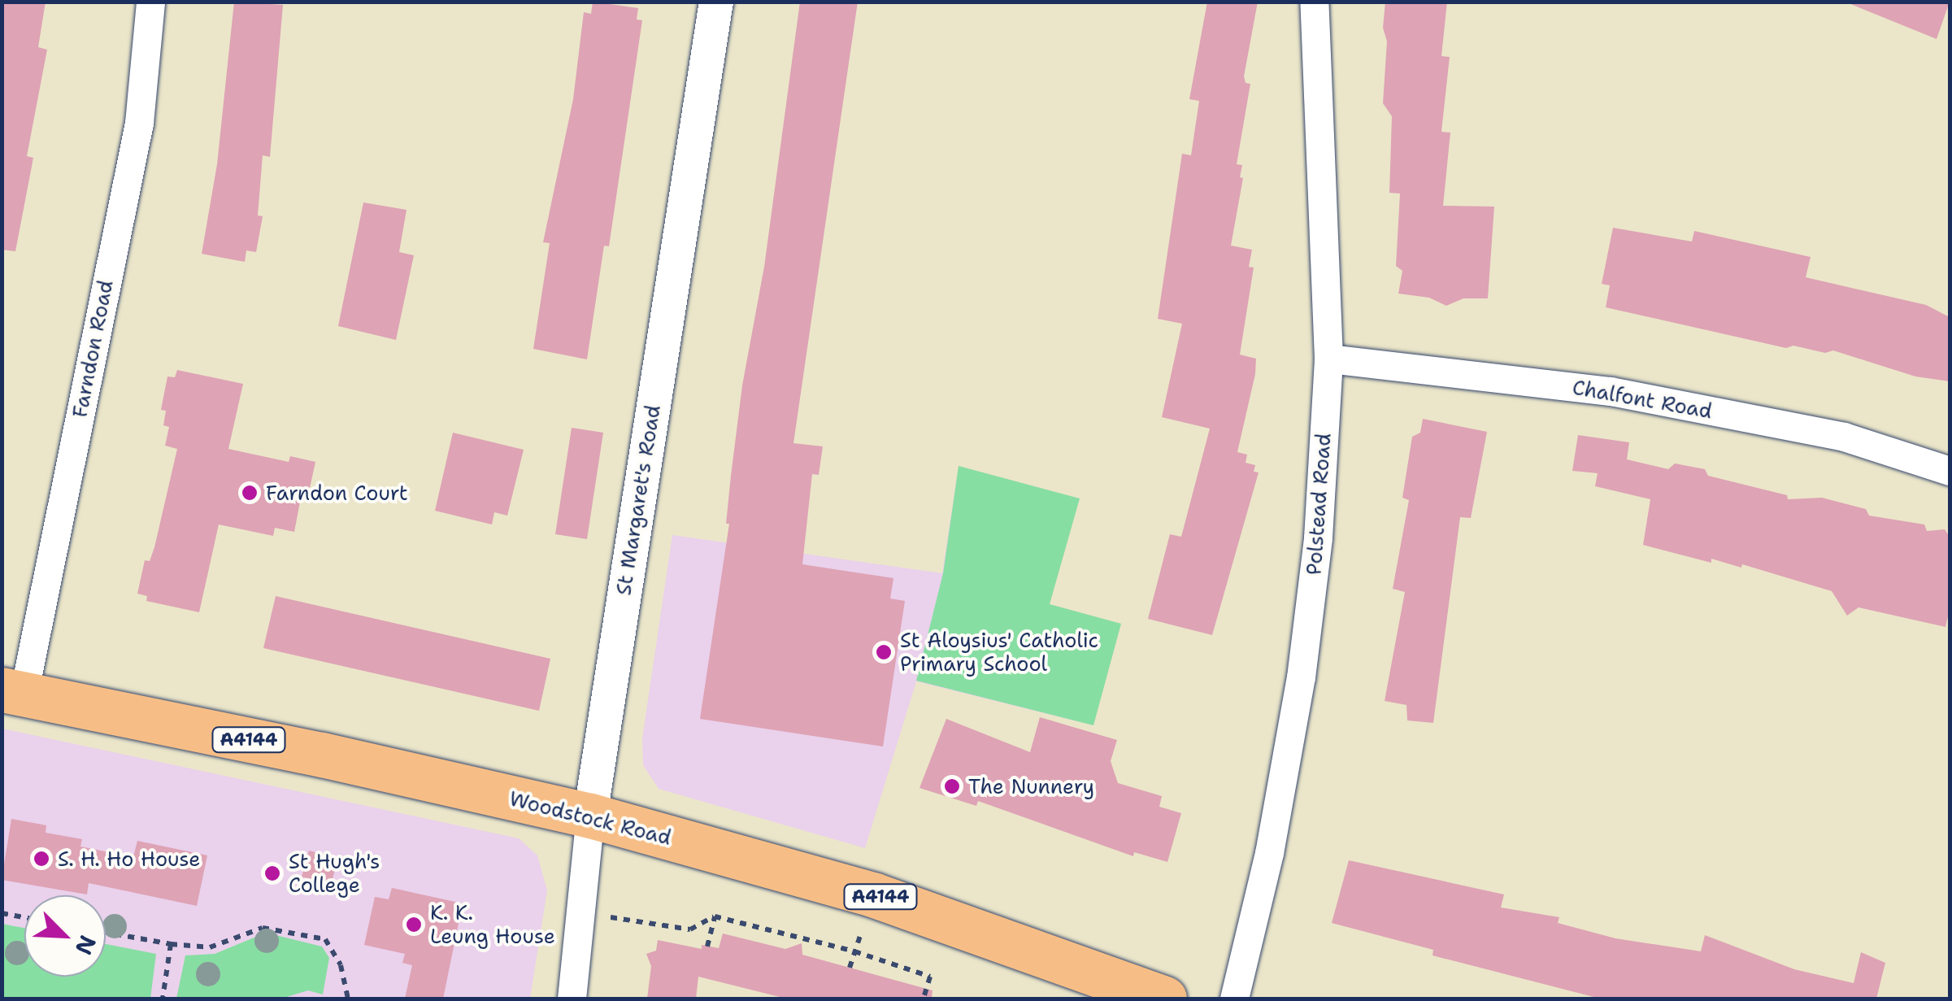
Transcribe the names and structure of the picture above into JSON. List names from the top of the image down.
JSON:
{
  "streets": {
    "main road": ["A4144", "Woodstock Road"],
    "street": [
      "Farndon Road",
      "Chalfont Road",
      "St Margaret's Road",
      "Polstead Road"
    ]
  },
  "crossings": [
    ["Farndon Road", "Woodstock Road"],
    ["Chalfont Road", "Polstead Road"],
    ["St Margaret's Road", "Woodstock Road"]
  ],
  "places": [
    "Farndon Court",
    "St Aloysius' Catholic Primary School",
    "The Nunnery",
    "S. H. Ho House",
    "St Hugh's College",
    "K. K. Leung House"
  ],
  "north": "bottom right"
}
